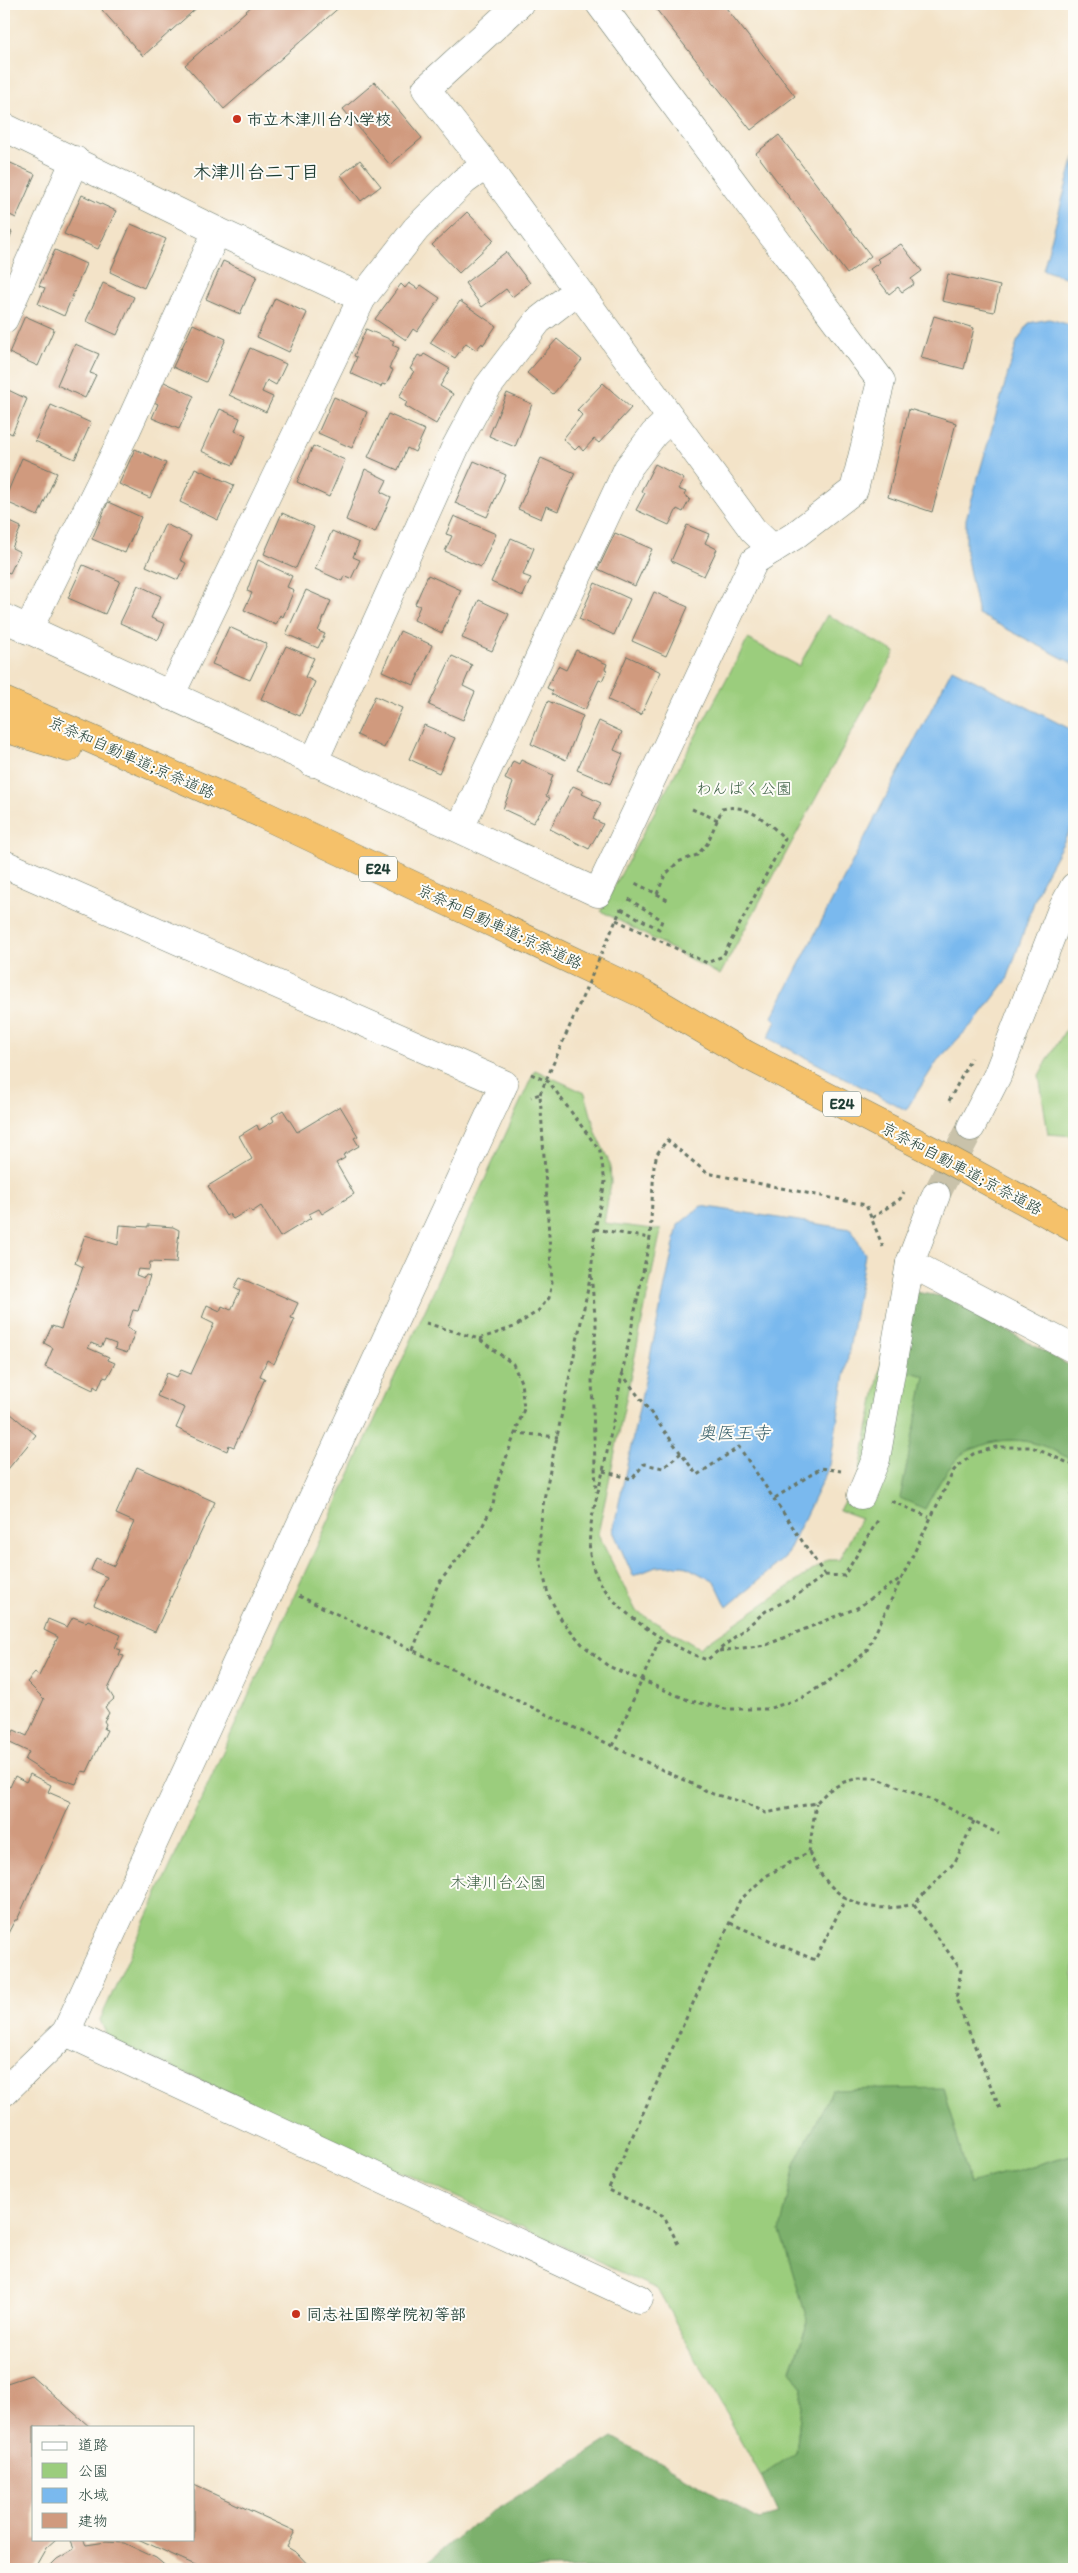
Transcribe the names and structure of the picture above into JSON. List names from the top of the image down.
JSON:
{
  "streets": {
    "highway": ["京奈和自動車道;京奈道路", "E24"]
  },
  "districts": ["木津川台二丁目"],
  "water": ["奥医王寺"],
  "parks": ["わんぱく公園", "木津川台公園"],
  "places": ["市立木津川台小学校", "同志社国際学院初等部"],
  "legend": [
    "道路",
    "公園",
    "水域",
    "建物"
  ]
}
